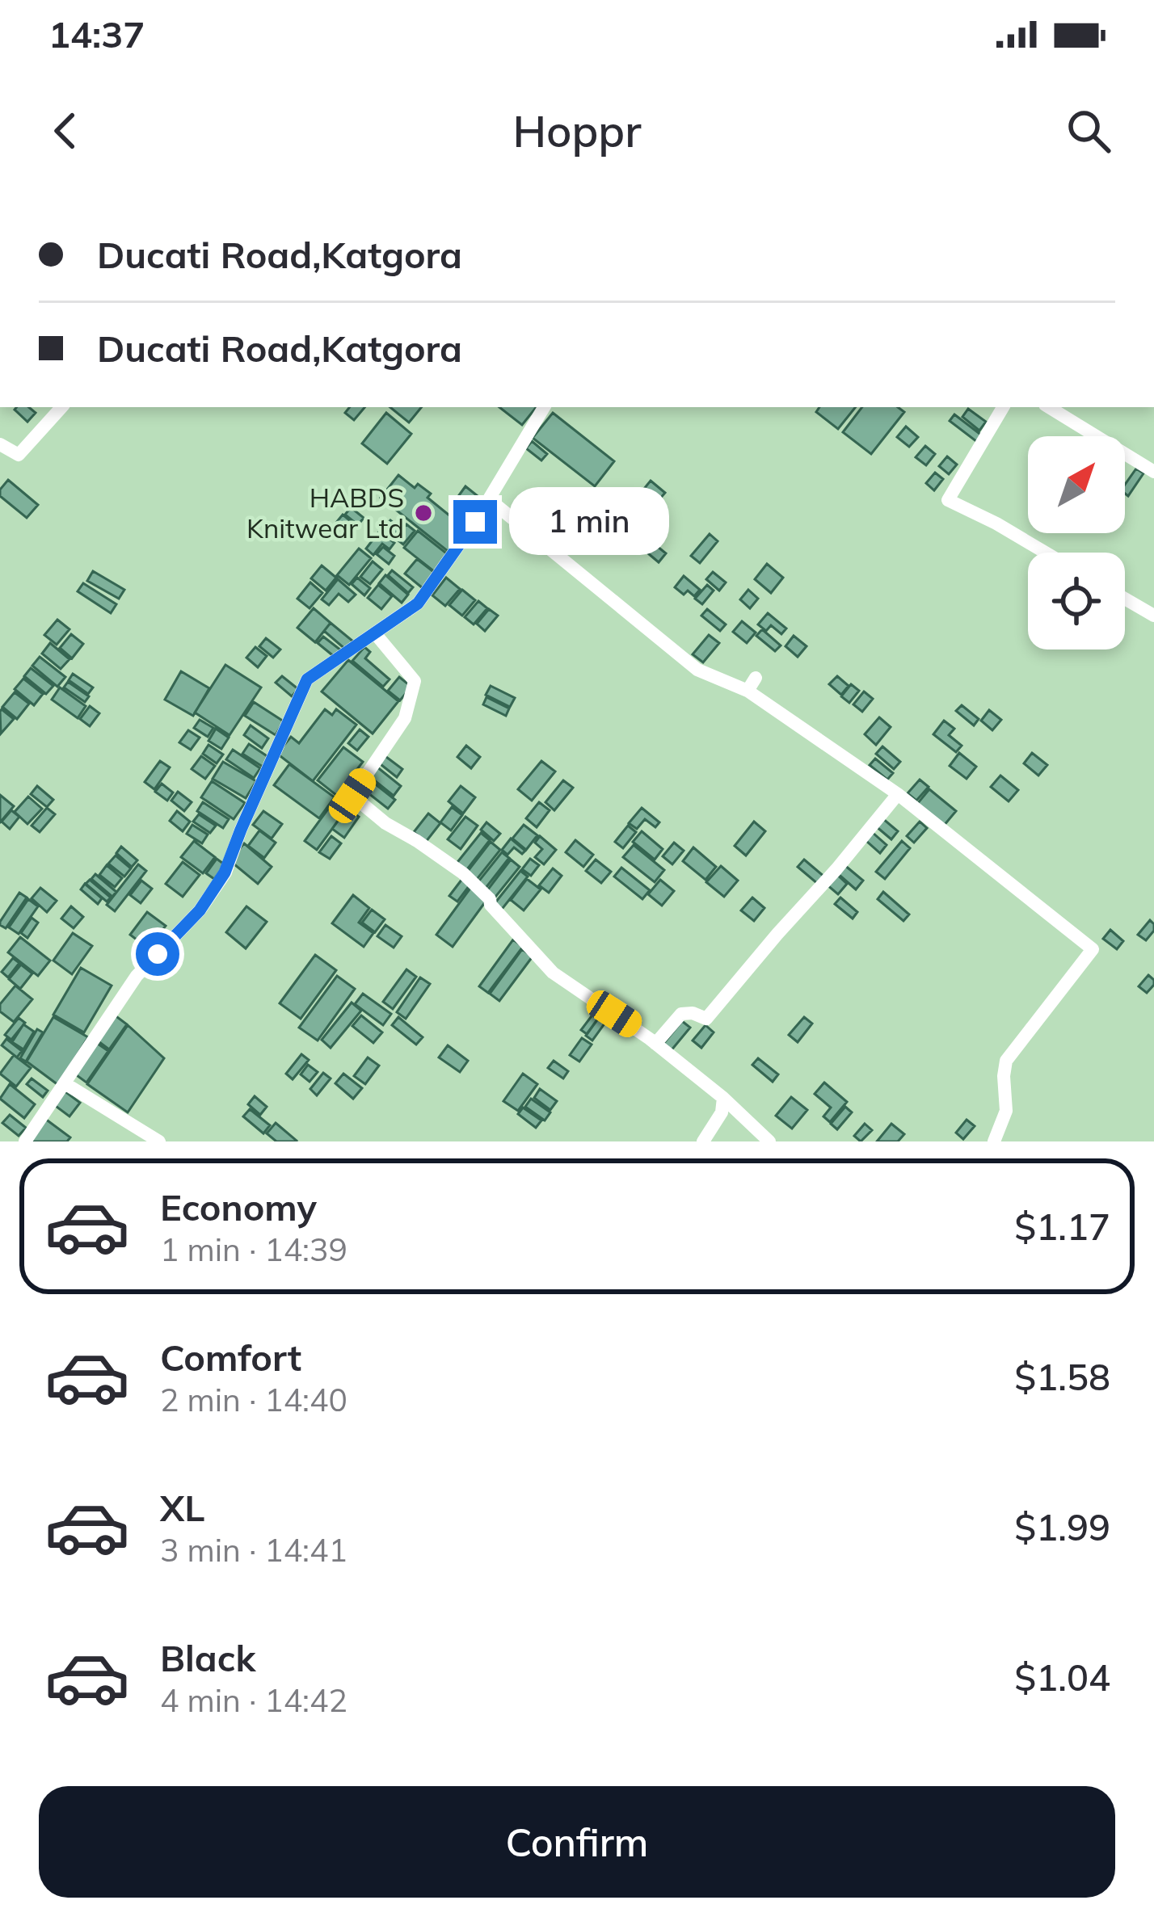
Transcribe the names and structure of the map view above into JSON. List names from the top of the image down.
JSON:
{
  "places": ["HABDS Knitwear Ltd"],
  "north": "top right",
  "page": {
    "status": "14:37",
    "header": "Hoppr",
    "banner": ["Ducati Road,Katgora", "Ducati Road,Katgora"],
    "bubble": "1 min",
    "list": [
      {
        "name": "Economy",
        "note": "1 min · 14:39",
        "value": "$1.17"
      },
      {
        "name": "Comfort",
        "note": "2 min · 14:40",
        "value": "$1.58"
      },
      {
        "name": "XL",
        "note": "3 min · 14:41",
        "value": "$1.99"
      },
      {
        "name": "Black",
        "note": "4 min · 14:42",
        "value": "$1.04"
      }
    ],
    "buttons": "Confirm"
  }
}
